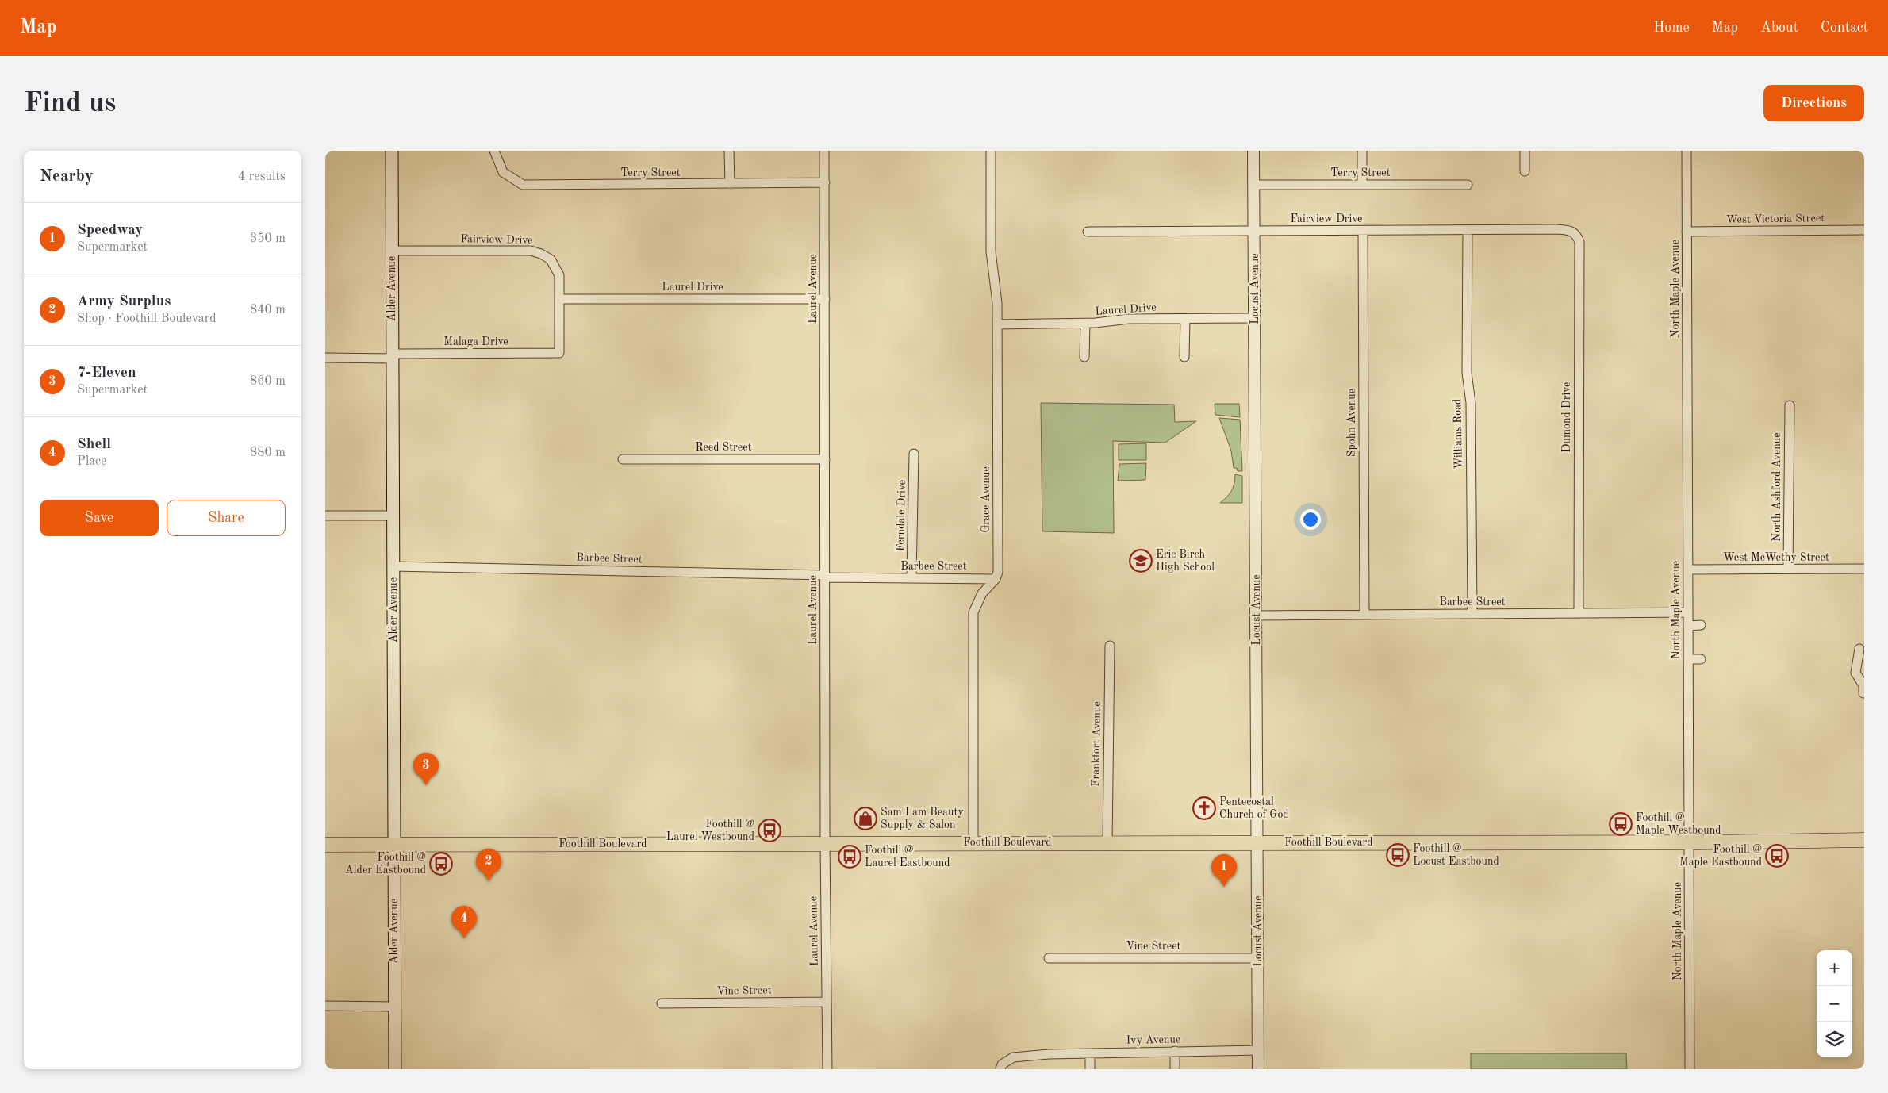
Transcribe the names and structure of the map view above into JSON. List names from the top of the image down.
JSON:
{
  "streets": {
    "main road": ["Alder Avenue", "Foothill Boulevard"],
    "street": [
      "Terry Street",
      "Fairview Drive",
      "West Victoria Street",
      "Laurel Drive",
      "Laurel Avenue",
      "Locust Avenue",
      "North Maple Avenue",
      "Malaga Drive",
      "Dumond Drive",
      "Spohn Avenue",
      "Williams Road",
      "Reed Street",
      "North Ashford Avenue",
      "Grace Avenue",
      "Ferndale Drive",
      "West McWethy Street",
      "Barbee Street",
      "Frankfort Avenue",
      "Vine Street",
      "Ivy Avenue"
    ]
  },
  "crossings": [
    ["Terry Street", "Laurel Avenue"],
    ["Terry Street", "Locust Avenue"],
    ["Fairview Drive", "Laurel Drive"],
    ["Fairview Drive", "Alder Avenue"],
    ["Fairview Drive", "Locust Avenue"],
    ["Fairview Drive", "Malaga Drive"],
    ["Fairview Drive", "Dumond Drive"],
    ["Fairview Drive", "Spohn Avenue"],
    ["Fairview Drive", "Williams Road"],
    ["West Victoria Street", "North Maple Avenue"],
    ["Laurel Drive", "Laurel Avenue"],
    ["Laurel Drive", "Locust Avenue"],
    ["Laurel Drive", "Grace Avenue"],
    ["Alder Avenue", "Malaga Drive"],
    ["Alder Avenue", "Barbee Street"],
    ["Alder Avenue", "Foothill Boulevard"],
    ["Laurel Avenue", "Reed Street"],
    ["Laurel Avenue", "Barbee Street"],
    ["Laurel Avenue", "Foothill Boulevard"],
    ["Laurel Avenue", "Vine Street"],
    ["Locust Avenue", "Barbee Street"],
    ["Locust Avenue", "Foothill Boulevard"],
    ["Locust Avenue", "Vine Street"],
    ["Locust Avenue", "Ivy Avenue"],
    ["North Maple Avenue", "West McWethy Street"],
    ["North Maple Avenue", "Barbee Street"],
    ["North Maple Avenue", "Foothill Boulevard"],
    ["Dumond Drive", "Barbee Street"],
    ["Spohn Avenue", "Barbee Street"],
    ["Williams Road", "Barbee Street"],
    ["North Ashford Avenue", "West McWethy Street"],
    ["Grace Avenue", "Barbee Street"],
    ["Ferndale Drive", "Barbee Street"],
    ["Frankfort Avenue", "Foothill Boulevard"]
  ],
  "places": {
    "school or university": ["Eric Birch High School"],
    "church": ["Pentecostal Church of God"],
    "shop": ["Sam I am Beauty Supply & Salon"],
    "bus stop": [
      "Foothill @ Maple Westbound",
      "Foothill @ Laurel Westbound",
      "Foothill @ Locust Eastbound",
      "Foothill @ Maple Eastbound",
      "Foothill @ Laurel Eastbound",
      "Foothill @ Alder Eastbound"
    ]
  },
  "page": {
    "header": "Map",
    "nav": [
      "Home",
      "Map",
      "About",
      "Contact"
    ],
    "buttons": [
      "Directions",
      ["Save", "Share"]
    ],
    "title": "Find us",
    "heading": ["Nearby", "4 results"],
    "list": [
      {
        "mark": "1",
        "name": "Speedway",
        "note": "Supermarket",
        "value": "350 m"
      },
      {
        "mark": "2",
        "name": "Army Surplus",
        "note": "Shop · Foothill Boulevard",
        "value": "840 m"
      },
      {
        "mark": "3",
        "name": "7-Eleven",
        "note": "Supermarket",
        "value": "860 m"
      },
      {
        "mark": "4",
        "name": "Shell",
        "note": "Place",
        "value": "880 m"
      }
    ],
    "pins": [
      "3",
      "2",
      "1",
      "4"
    ],
    "map_buttons": ["+", "−"]
  }
}
